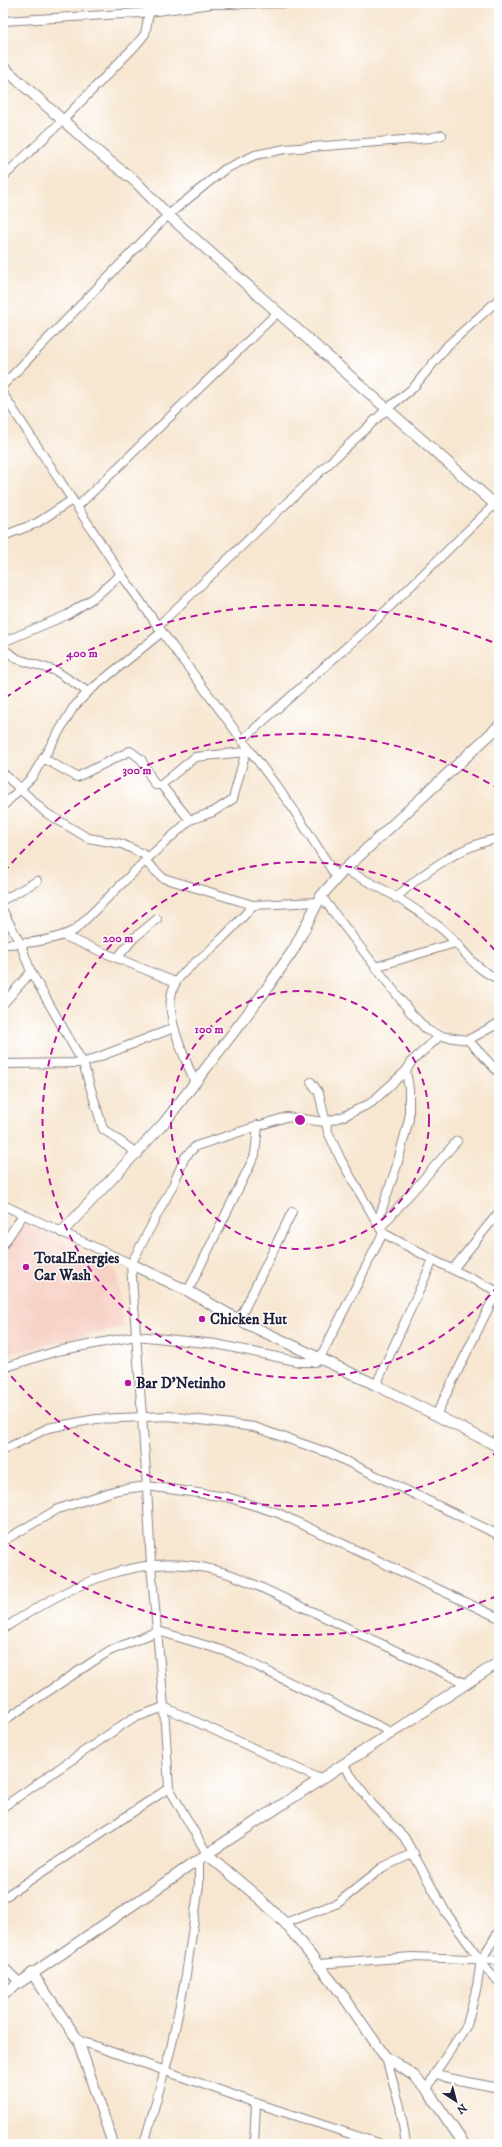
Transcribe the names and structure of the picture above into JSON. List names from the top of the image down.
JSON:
{
  "places": ["TotalEnergies Car Wash", "Chicken Hut", "Bar D’Netinho"],
  "north": "bottom right",
  "rings": [
    "400 m",
    "300 m",
    "200 m",
    "100 m"
  ]
}
